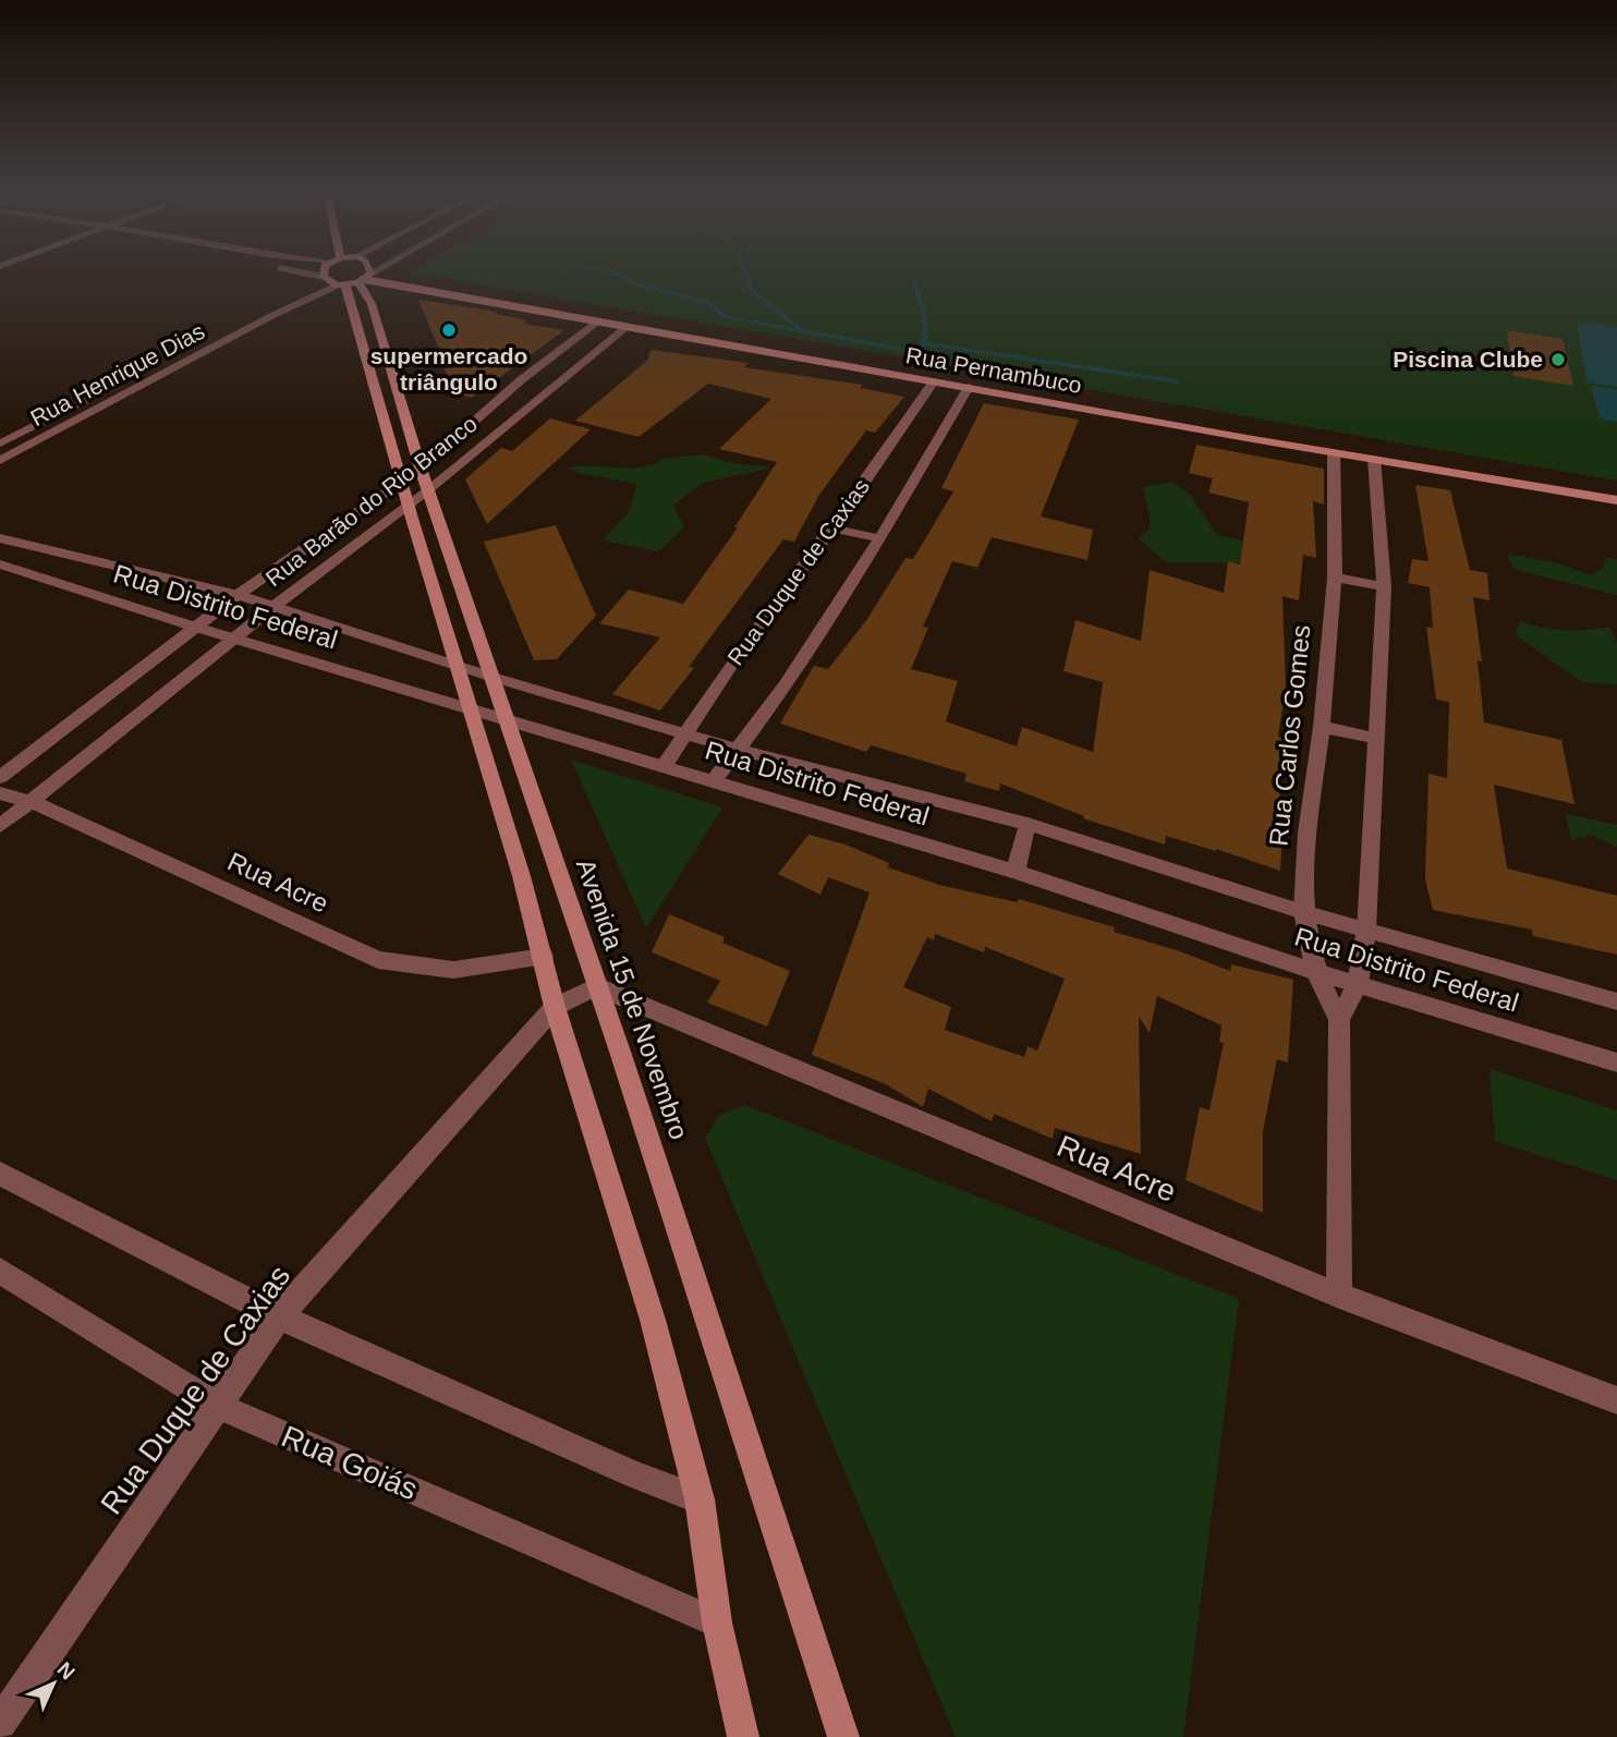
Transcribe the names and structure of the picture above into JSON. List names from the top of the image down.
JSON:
{
  "streets": {
    "main road": ["Rua Pernambuco", "Avenida 15 de Novembro"],
    "street": [
      "Rua Henrique Dias",
      "Rua Barão do Rio Branco",
      "Rua Duque de Caxias",
      "Rua Distrito Federal",
      "Rua Carlos Gomes",
      "Rua Acre",
      "Rua Goiás"
    ]
  },
  "crossings": [
    ["Rua Pernambuco", "Rua Henrique Dias"],
    ["Rua Pernambuco", "Rua Barão do Rio Branco"],
    ["Rua Pernambuco", "Rua Duque de Caxias"],
    ["Rua Pernambuco", "Rua Carlos Gomes"],
    ["Rua Pernambuco", "Avenida 15 de Novembro"],
    ["Rua Henrique Dias", "Avenida 15 de Novembro"],
    ["Rua Barão do Rio Branco", "Rua Distrito Federal"],
    ["Rua Barão do Rio Branco", "Rua Acre"],
    ["Rua Barão do Rio Branco", "Avenida 15 de Novembro"],
    ["Rua Duque de Caxias", "Rua Distrito Federal"],
    ["Rua Duque de Caxias", "Rua Acre"],
    ["Rua Duque de Caxias", "Avenida 15 de Novembro"],
    ["Rua Duque de Caxias", "Rua Goiás"],
    ["Rua Distrito Federal", "Rua Carlos Gomes"],
    ["Rua Distrito Federal", "Avenida 15 de Novembro"],
    ["Rua Carlos Gomes", "Rua Acre"],
    ["Rua Acre", "Avenida 15 de Novembro"],
    ["Avenida 15 de Novembro", "Rua Goiás"]
  ],
  "places": ["supermercado triângulo", "Piscina Clube"],
  "north": "top right"
}
